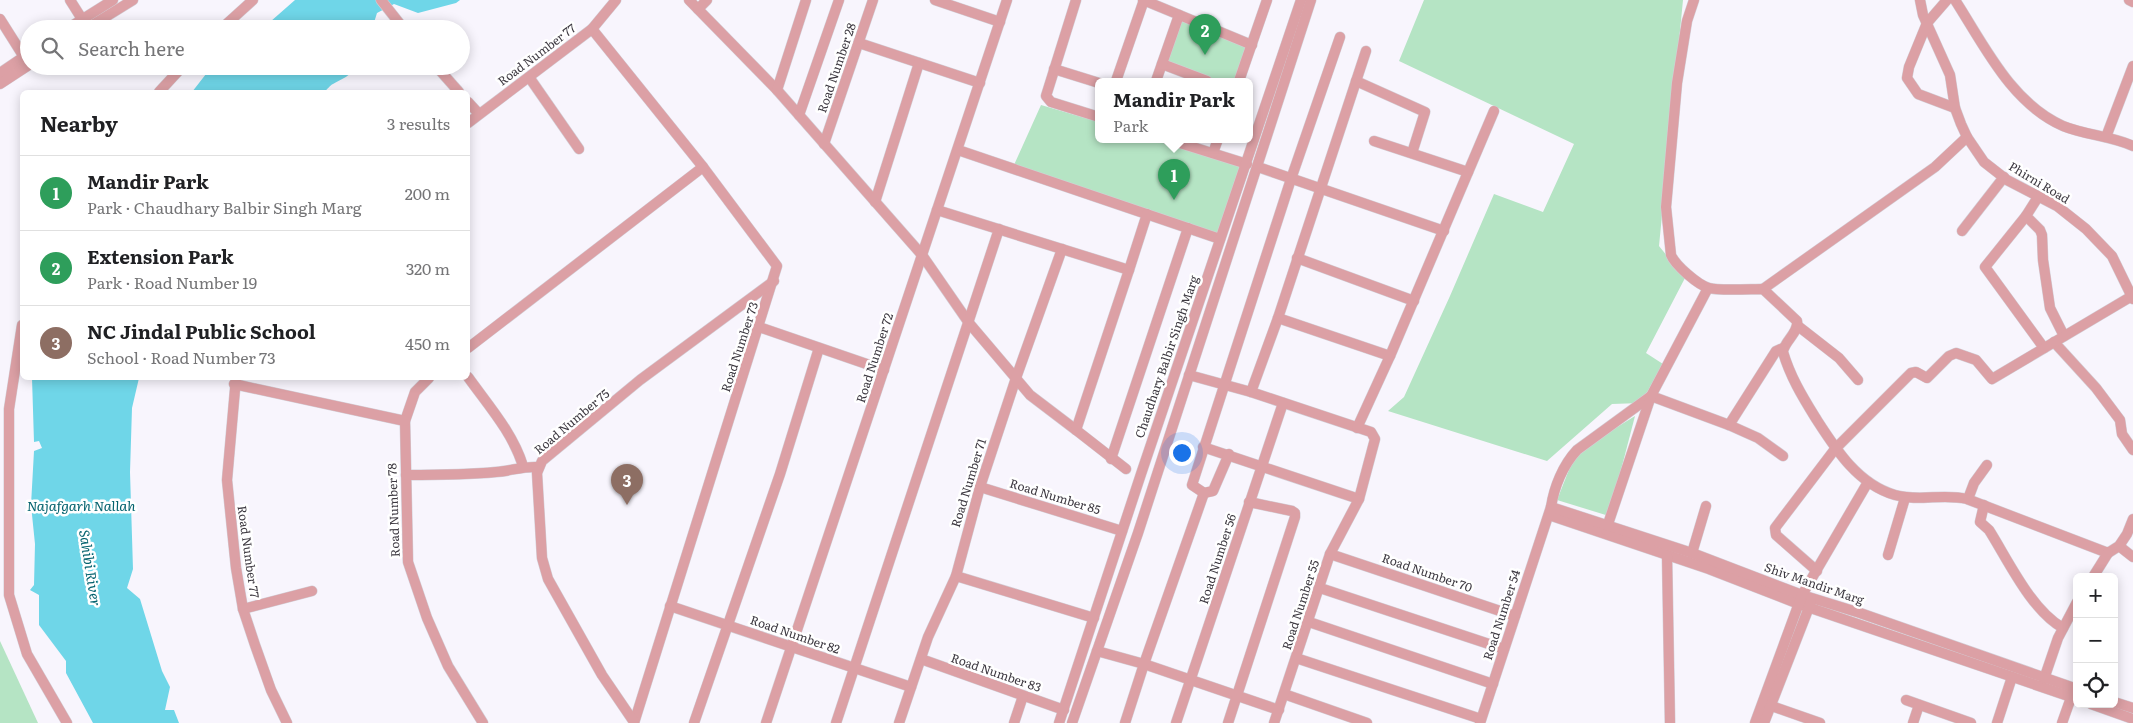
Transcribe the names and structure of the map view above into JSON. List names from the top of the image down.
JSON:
{
  "streets": {
    "street": [
      "Road Number 77",
      "Road Number 28",
      "Phirni Road",
      "Road Number 73",
      "Chaudhary Balbir Singh Marg",
      "Road Number 72",
      "Road Number 75",
      "Road Number 71",
      "Road Number 85",
      "Road Number 78",
      "Road Number 56",
      "Road Number 70",
      "Shiv Mandir Marg",
      "Road Number 55",
      "Road Number 54",
      "Road Number 82",
      "Road Number 83"
    ]
  },
  "crossings": [
    ["Road Number 77", "Road Number 73"],
    ["Road Number 73", "Road Number 75"],
    ["Road Number 73", "Road Number 82"],
    ["Chaudhary Balbir Singh Marg", "Road Number 85"],
    ["Chaudhary Balbir Singh Marg", "Road Number 55"],
    ["Chaudhary Balbir Singh Marg", "Road Number 83"],
    ["Road Number 72", "Road Number 82"],
    ["Road Number 71", "Road Number 85"],
    ["Road Number 71", "Road Number 82"],
    ["Road Number 71", "Road Number 83"],
    ["Road Number 56", "Road Number 55"],
    ["Road Number 70", "Road Number 55"],
    ["Road Number 70", "Road Number 54"]
  ],
  "water": ["Najafgarh Nallah", "Sahibi River"],
  "page": {
    "pins": ["2", "1", "3"],
    "search": "Search here",
    "popup": ["Mandir Park", "Park"],
    "heading": ["Nearby", "3 results"],
    "list": [
      {
        "mark": "1",
        "name": "Mandir Park",
        "note": "Park · Chaudhary Balbir Singh Marg",
        "value": "200 m"
      },
      {
        "mark": "2",
        "name": "Extension Park",
        "note": "Park · Road Number 19",
        "value": "320 m"
      },
      {
        "mark": "3",
        "name": "NC Jindal Public School",
        "note": "School · Road Number 73",
        "value": "450 m"
      }
    ],
    "map_buttons": ["+", "−"]
  }
}
